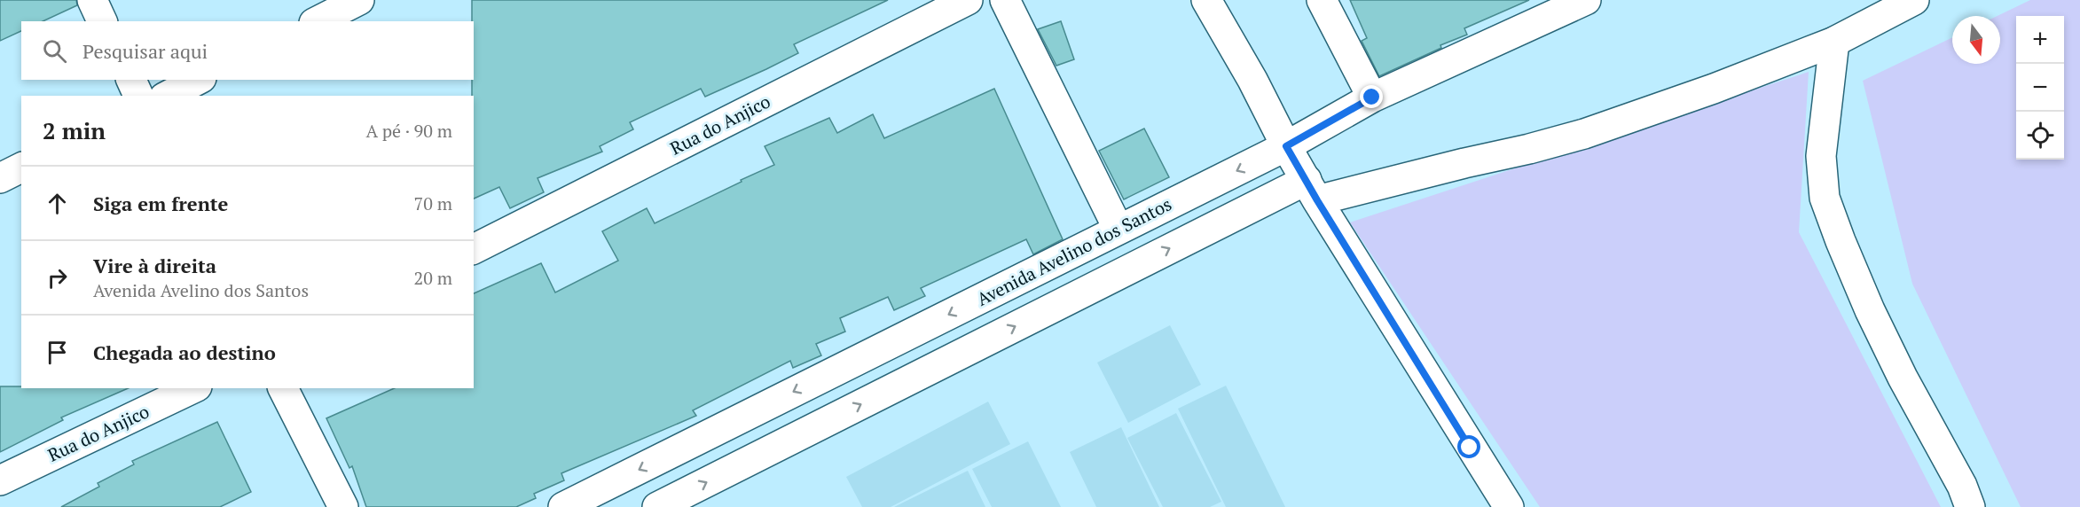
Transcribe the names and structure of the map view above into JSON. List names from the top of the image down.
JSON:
{
  "streets": {
    "street": ["Rua do Anjico", "Avenida Avelino dos Santos"]
  },
  "north": "bottom",
  "page": {
    "map_buttons": ["+", "−"],
    "search": "Pesquisar aqui",
    "heading": ["2 min", "A pé · 90 m"],
    "list": [
      ["Siga em frente", "70 m"],
      ["Vire à direita", "Avenida Avelino dos Santos", "20 m"],
      "Chegada ao destino"
    ]
  }
}
